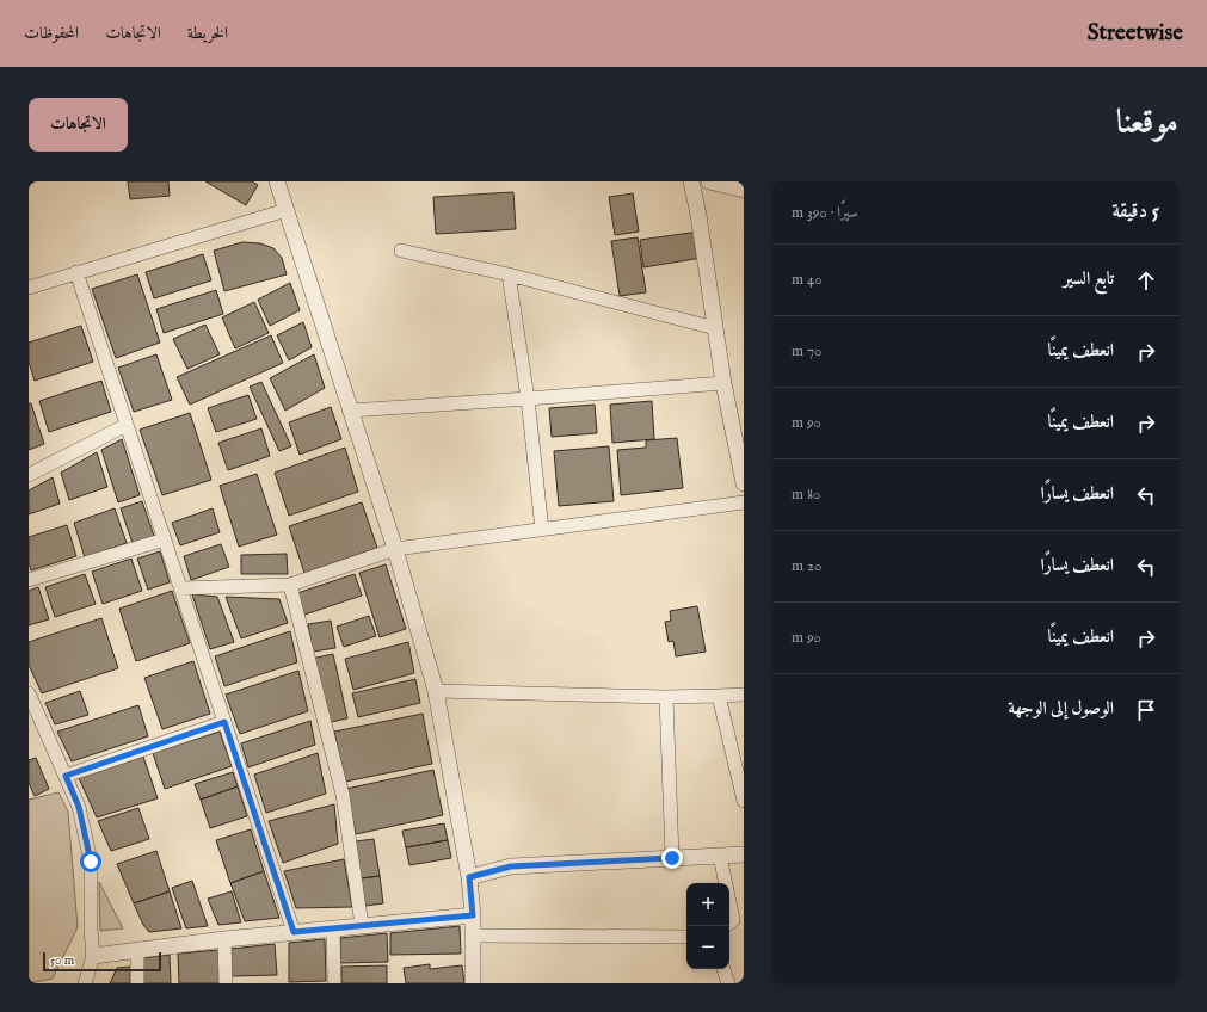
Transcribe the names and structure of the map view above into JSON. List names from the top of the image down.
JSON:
{
  "scale_bar": "50 m",
  "page": {
    "header": "Streetwise",
    "nav": ["الخريطة", "الاتجاهات", "المحفوظات"],
    "title": "موقعنا",
    "buttons": "الاتجاهات",
    "heading": ["5 دقيقة", "سيرًا · 390 m"],
    "list": [
      ["تابع السير", "40 m"],
      ["انعطف يمينًا", "70 m"],
      ["انعطف يمينًا", "90 m"],
      ["انعطف يسارًا", "80 m"],
      ["انعطف يسارًا", "20 m"],
      ["انعطف يمينًا", "90 m"],
      "الوصول إلى الوجهة"
    ],
    "map_buttons": ["+", "−"],
    "scale": "50 m"
  }
}
